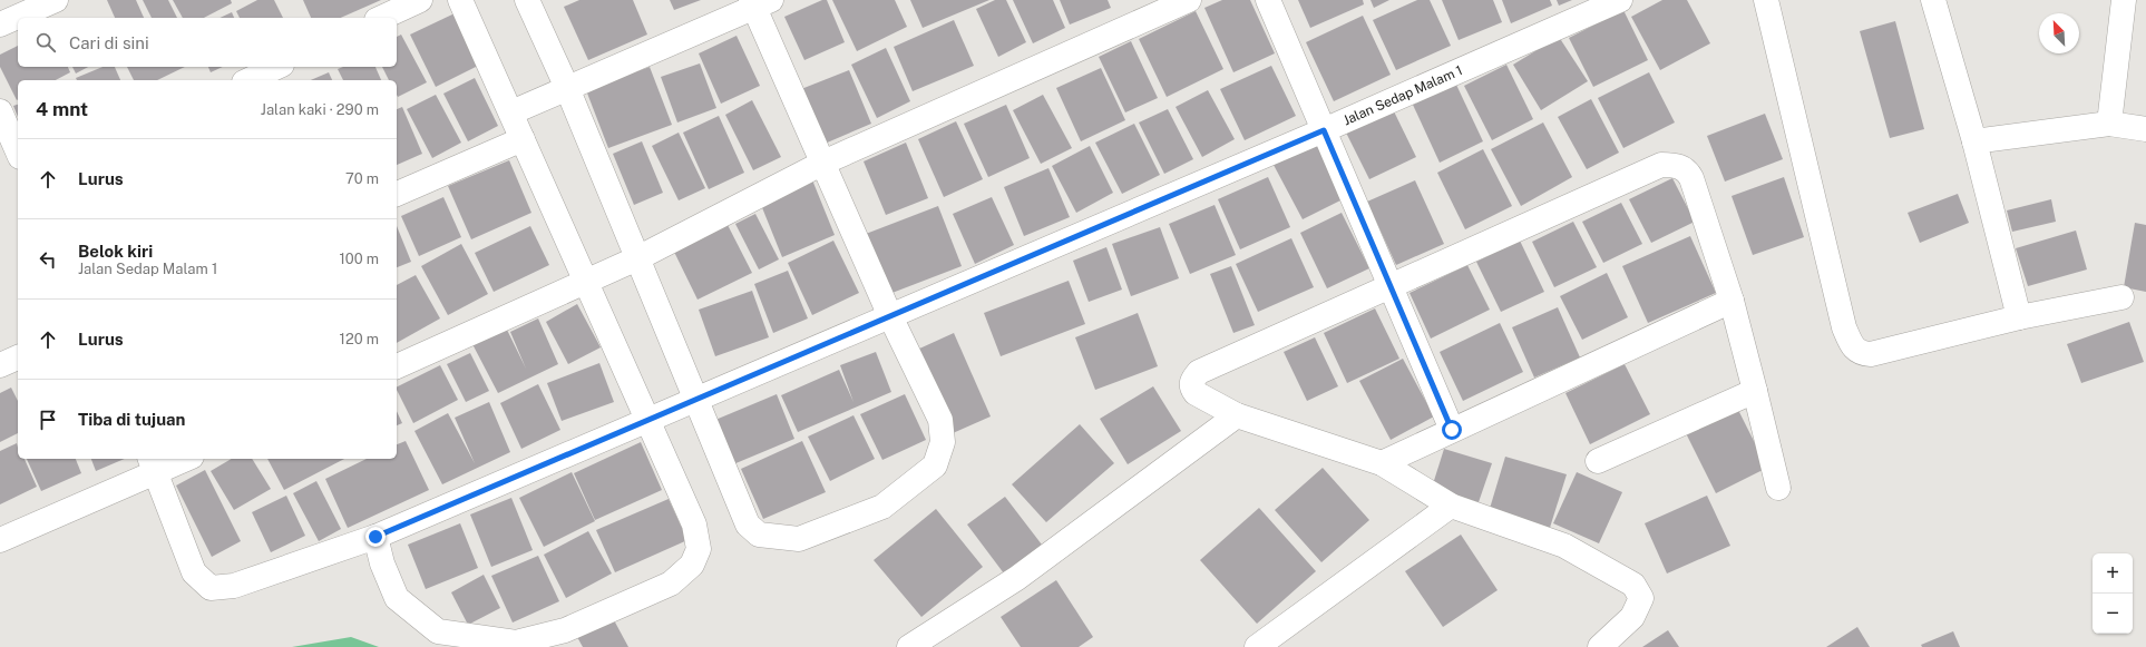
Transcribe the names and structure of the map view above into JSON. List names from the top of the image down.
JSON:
{
  "streets": {
    "street": ["Jalan Sedap Malam 1"]
  },
  "north": "top left",
  "page": {
    "search": "Cari di sini",
    "heading": ["4 mnt", "Jalan kaki · 290 m"],
    "list": [
      ["Lurus", "70 m"],
      ["Belok kiri", "Jalan Sedap Malam 1", "100 m"],
      ["Lurus", "120 m"],
      "Tiba di tujuan"
    ],
    "map_buttons": ["+", "−"]
  }
}
